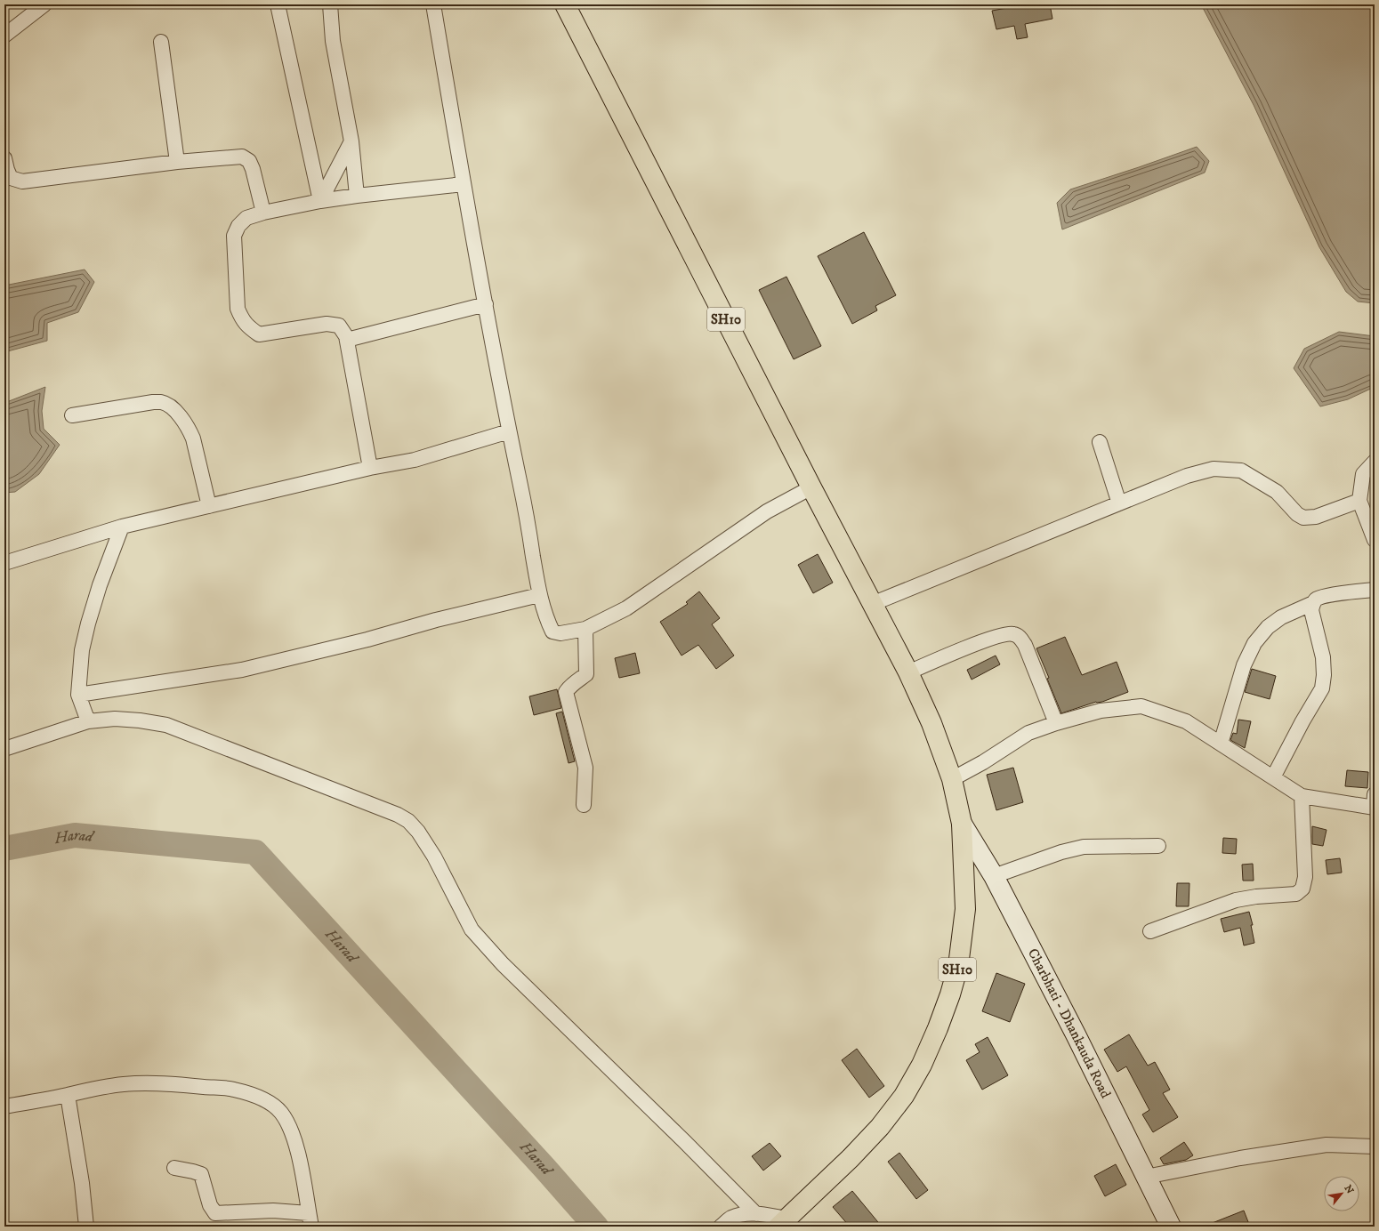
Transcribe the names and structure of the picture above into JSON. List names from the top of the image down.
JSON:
{
  "streets": {
    "main road": ["SH10"],
    "street": ["Charbhati - Dhankauda Road"]
  },
  "crossings": [
    ["SH10", "Charbhati - Dhankauda Road"]
  ],
  "water": ["Harad"],
  "north": "top right"
}
